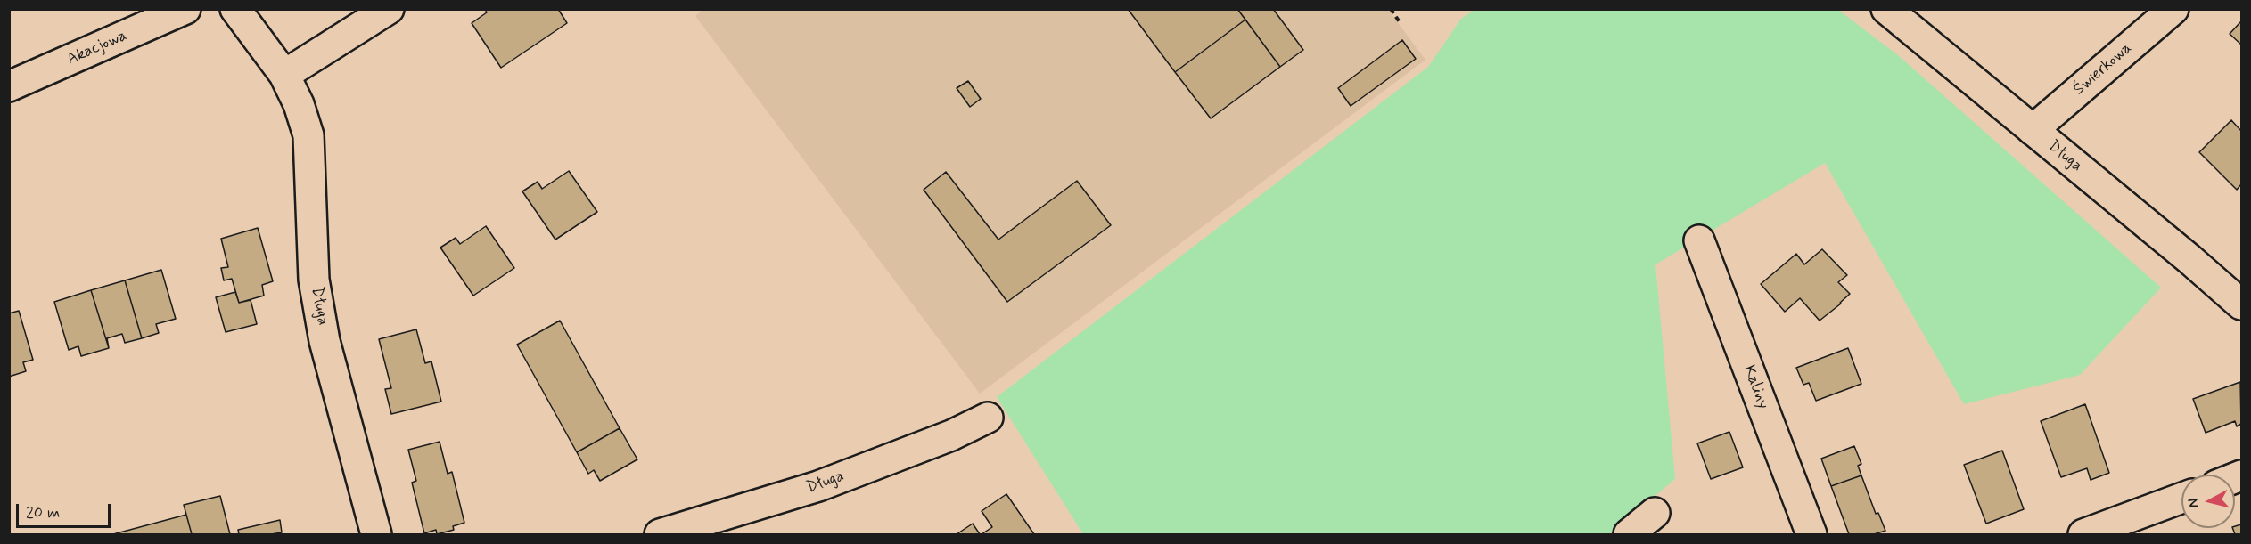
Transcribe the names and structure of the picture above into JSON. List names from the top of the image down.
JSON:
{
  "streets": {
    "street": [
      "Akacjowa",
      "Świerkowa",
      "Długa",
      "Kaliny"
    ]
  },
  "crossings": [
    ["Świerkowa", "Długa"]
  ],
  "scale_bar": "20 m",
  "north": "left"
}
